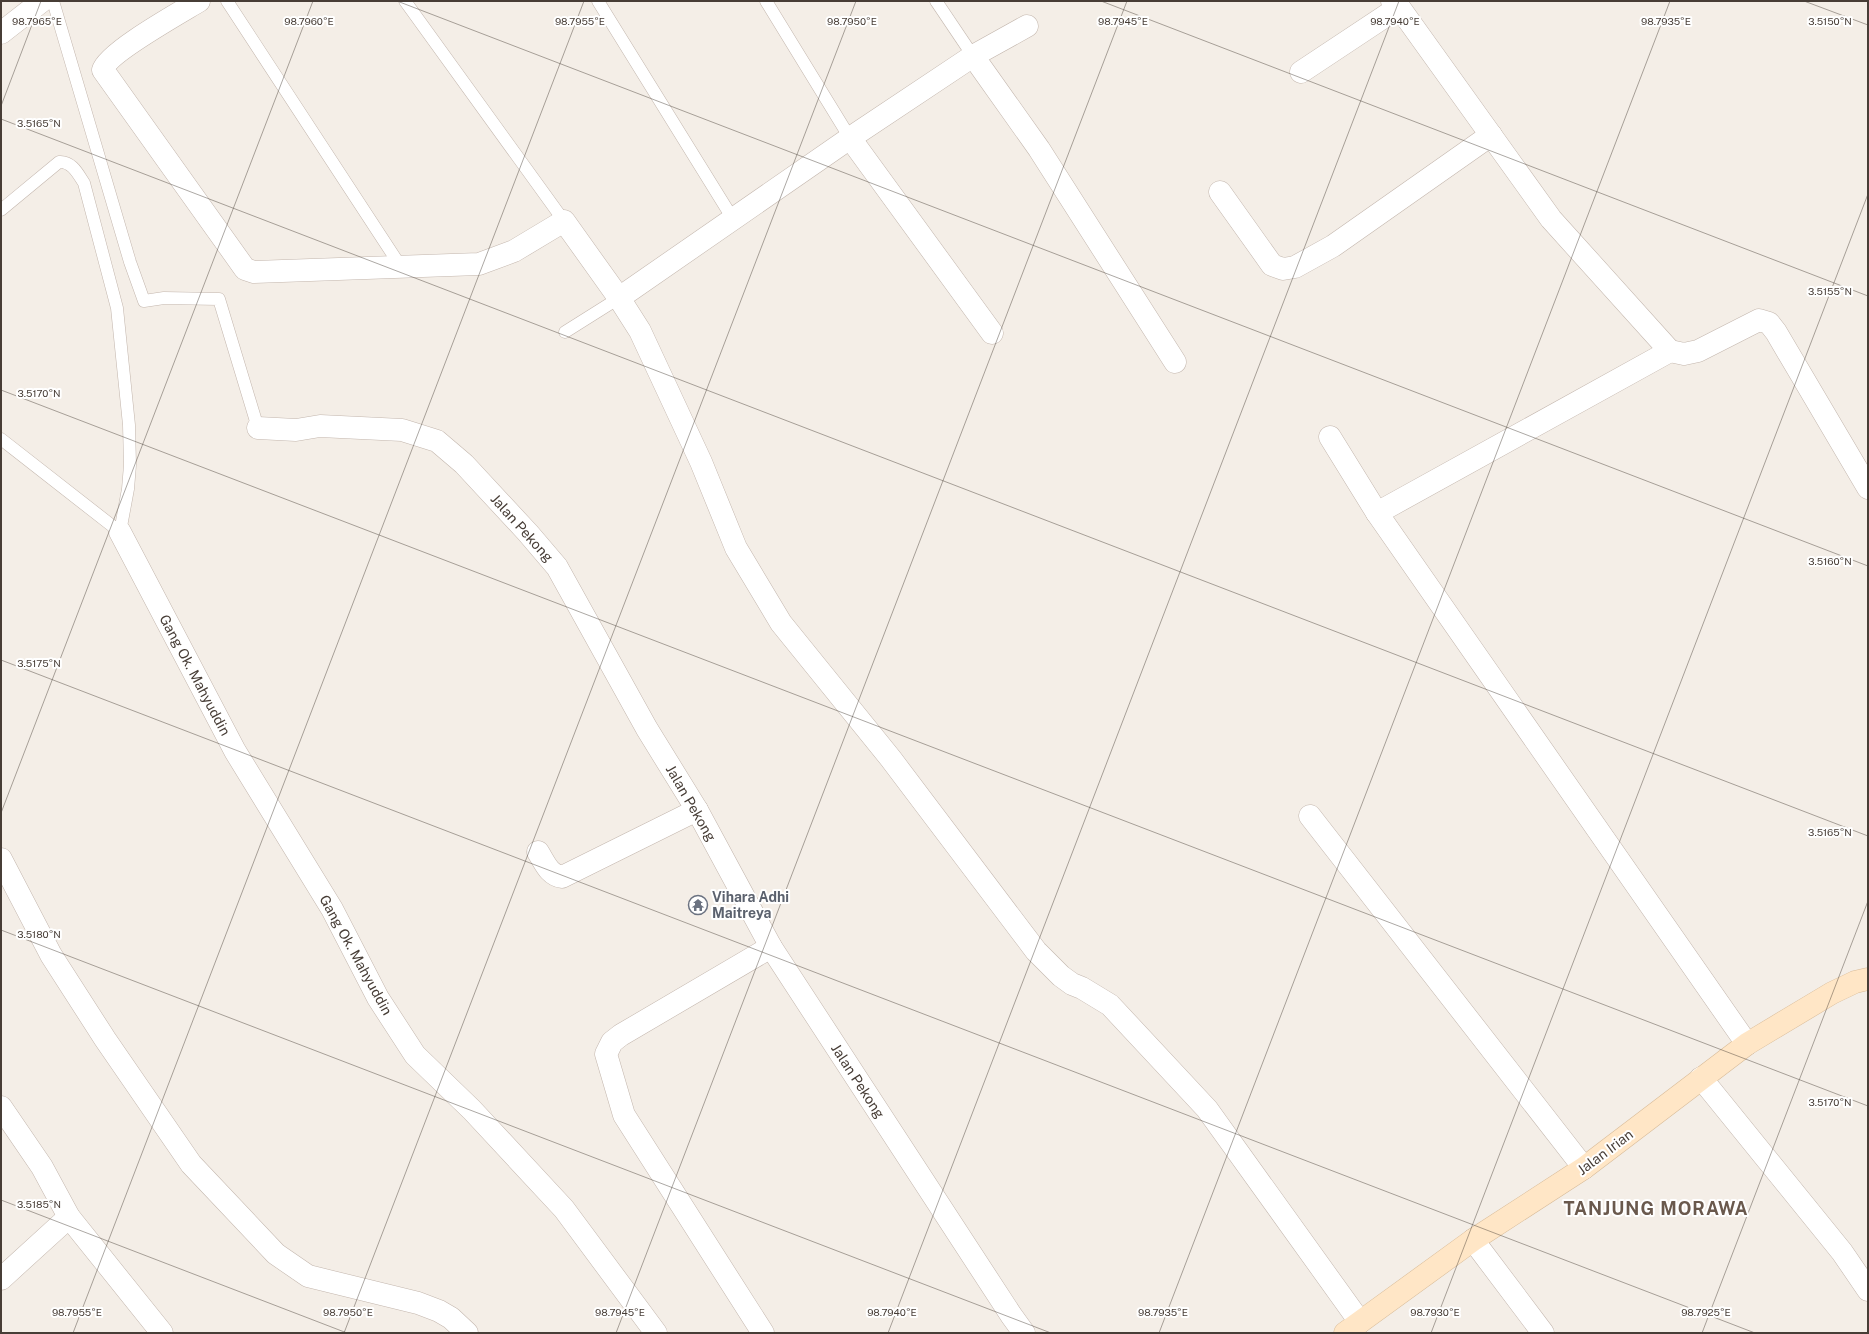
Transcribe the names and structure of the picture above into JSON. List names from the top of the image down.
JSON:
{
  "streets": {
    "main road": ["Jalan Irian"],
    "street": ["Jalan Pekong", "Gang Ok. Mahyuddin"]
  },
  "districts": ["TANJUNG MORAWA"],
  "places": {
    "temple": ["Vihara Adhi Maitreya"]
  },
  "coordinates": [
    "98.7965°E",
    "98.7960°E",
    "98.7955°E",
    "98.7950°E",
    "98.7945°E",
    "98.7940°E",
    "98.7935°E",
    "3.5150°N",
    "3.5165°N",
    "3.5155°N",
    "3.5170°N",
    "3.5160°N",
    "3.5175°N",
    "3.5180°N",
    "3.5185°N",
    "98.7930°E",
    "98.7925°E"
  ]
}
